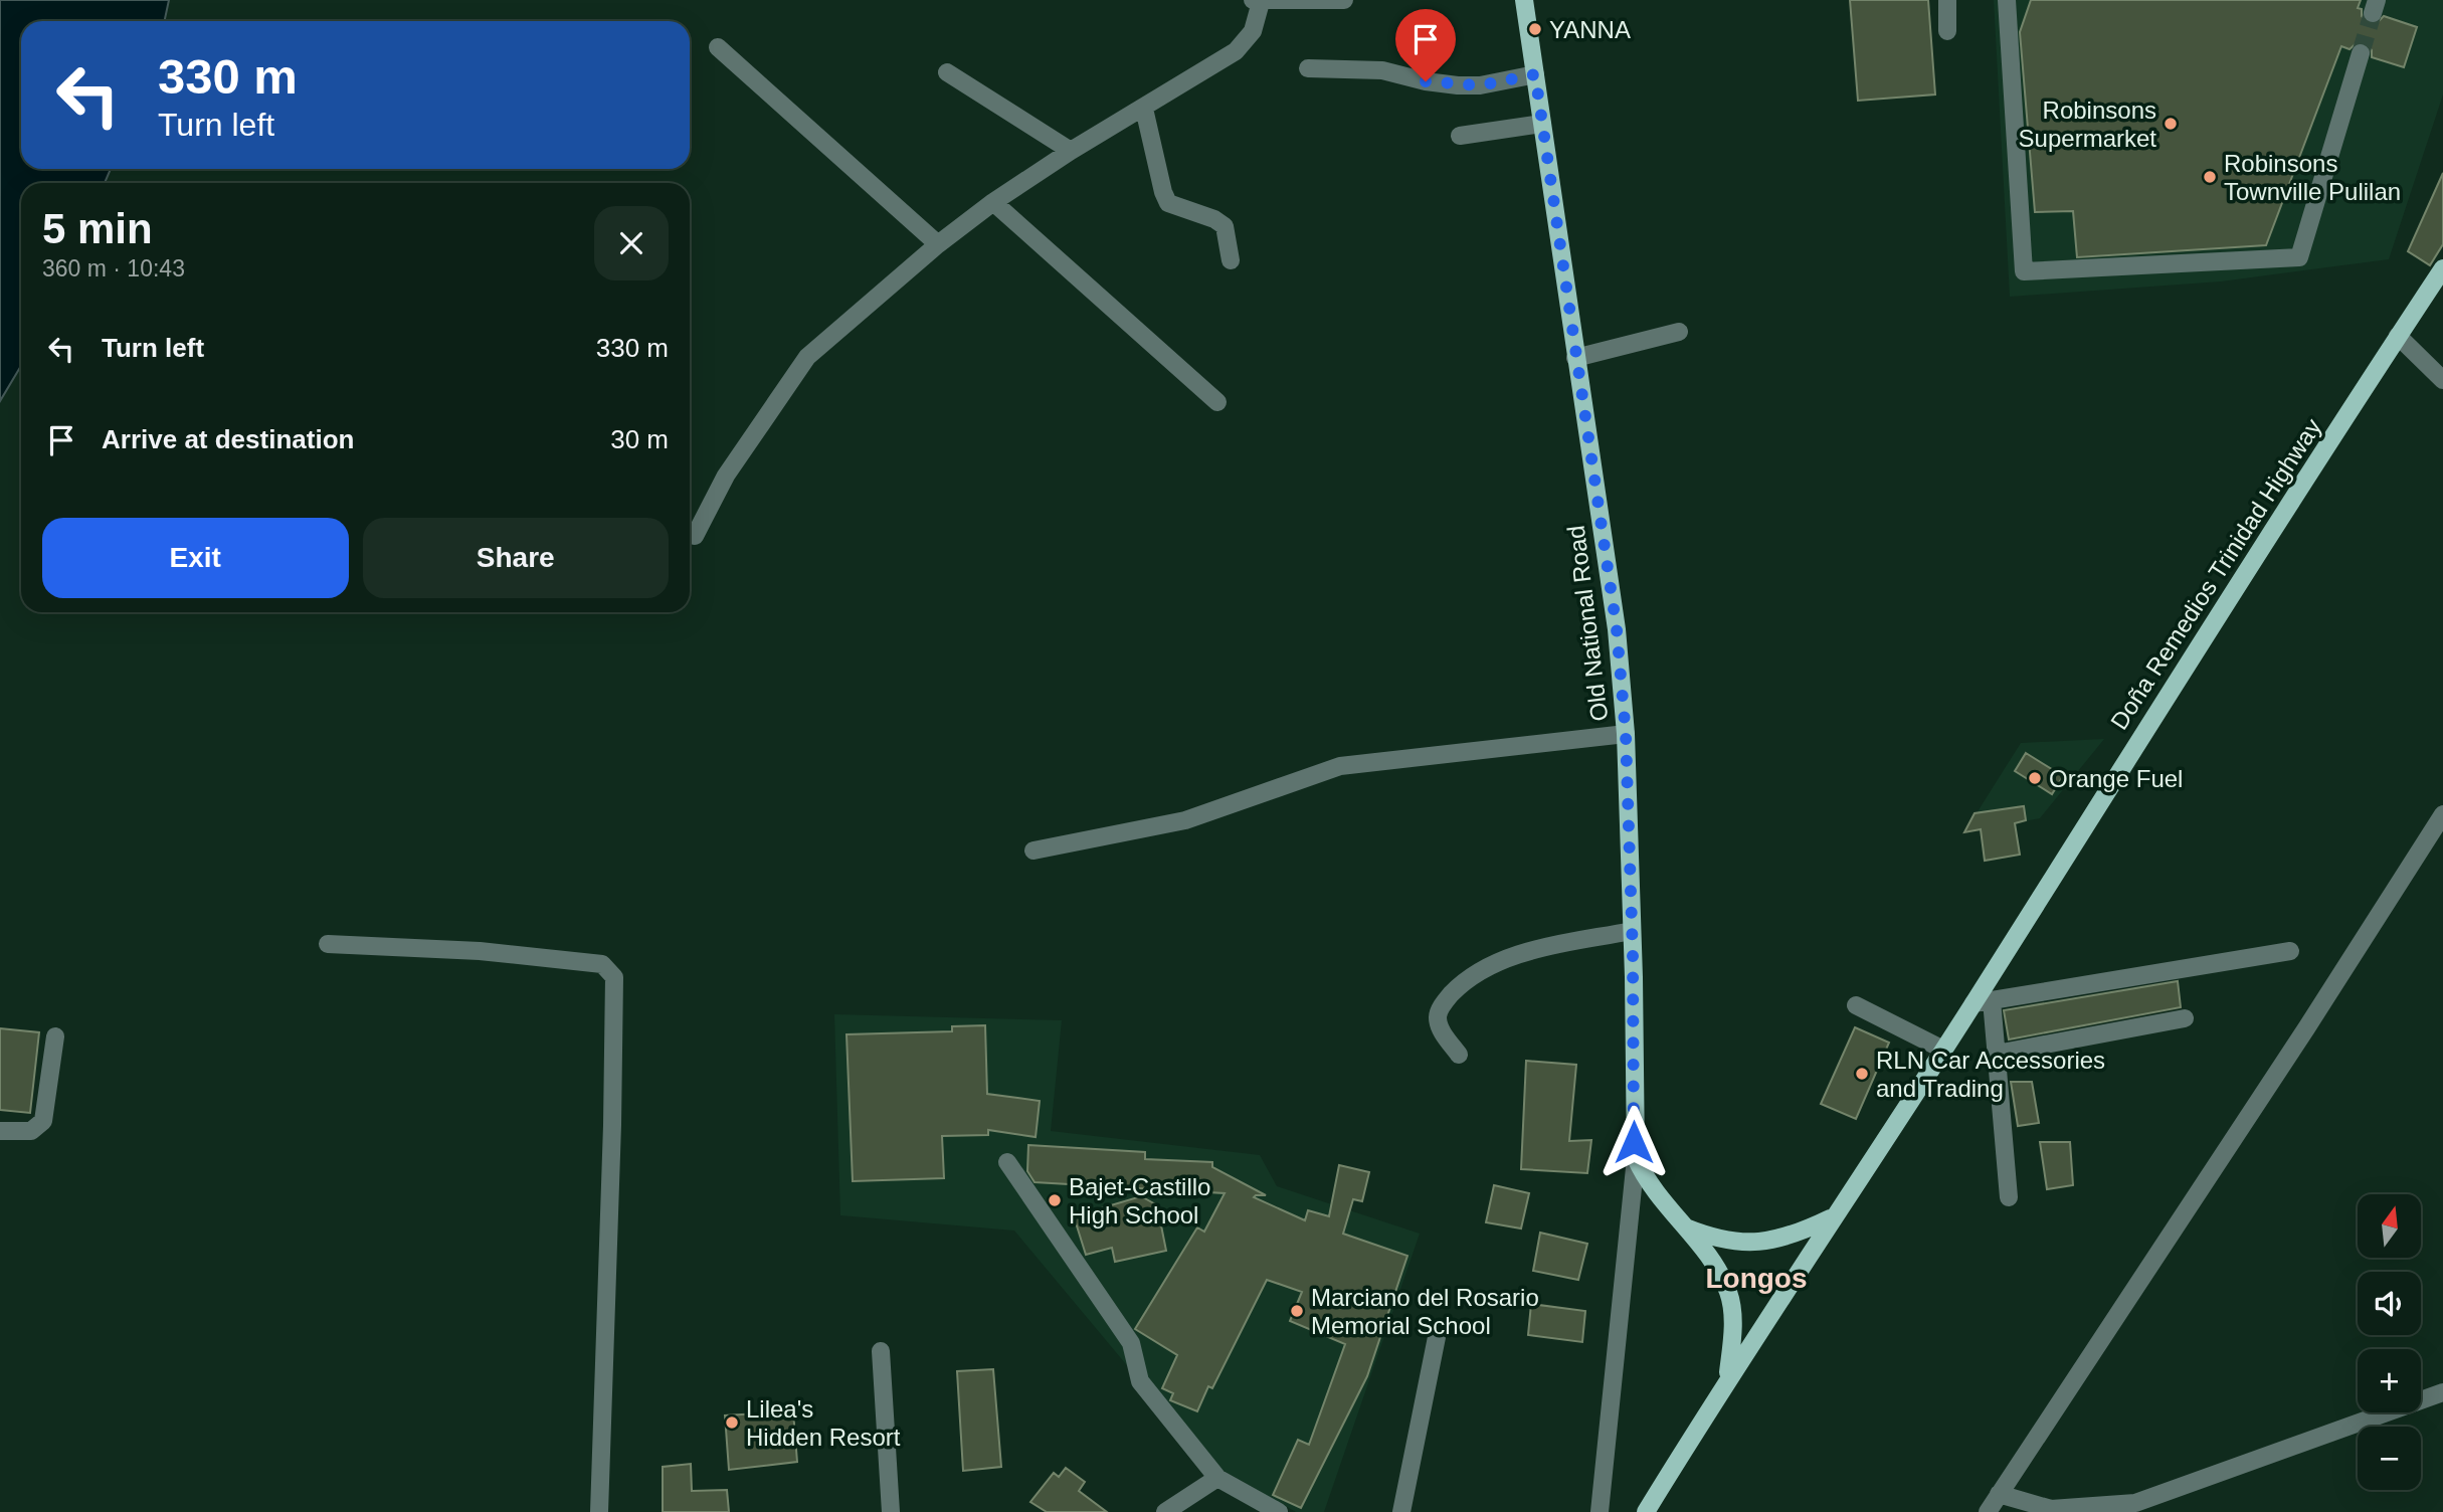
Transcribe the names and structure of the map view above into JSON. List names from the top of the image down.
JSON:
{
  "streets": {
    "main road": ["Doña Remedios Trinidad Highway", "Old National Road"]
  },
  "crossings": [
    ["Doña Remedios Trinidad Highway", "Old National Road"]
  ],
  "districts": ["Longos"],
  "places": [
    "YANNA",
    "Robinsons Supermarket",
    "Robinsons Townville Pulilan",
    "Orange Fuel",
    "RLN Car Accessories and Trading",
    "Bajet-Castillo High School",
    "Marciano del Rosario Memorial School",
    "Lilea's Hidden Resort"
  ],
  "north": "top",
  "page": {
    "turn": ["330 m", "Turn left"],
    "heading": ["5 min", "360 m · 10:43"],
    "list": [
      {
        "name": "Turn left",
        "value": "330 m"
      },
      {
        "name": "Arrive at destination",
        "value": "30 m"
      }
    ],
    "buttons": ["Exit", "Share"],
    "map_buttons": ["+", "−"]
  }
}
